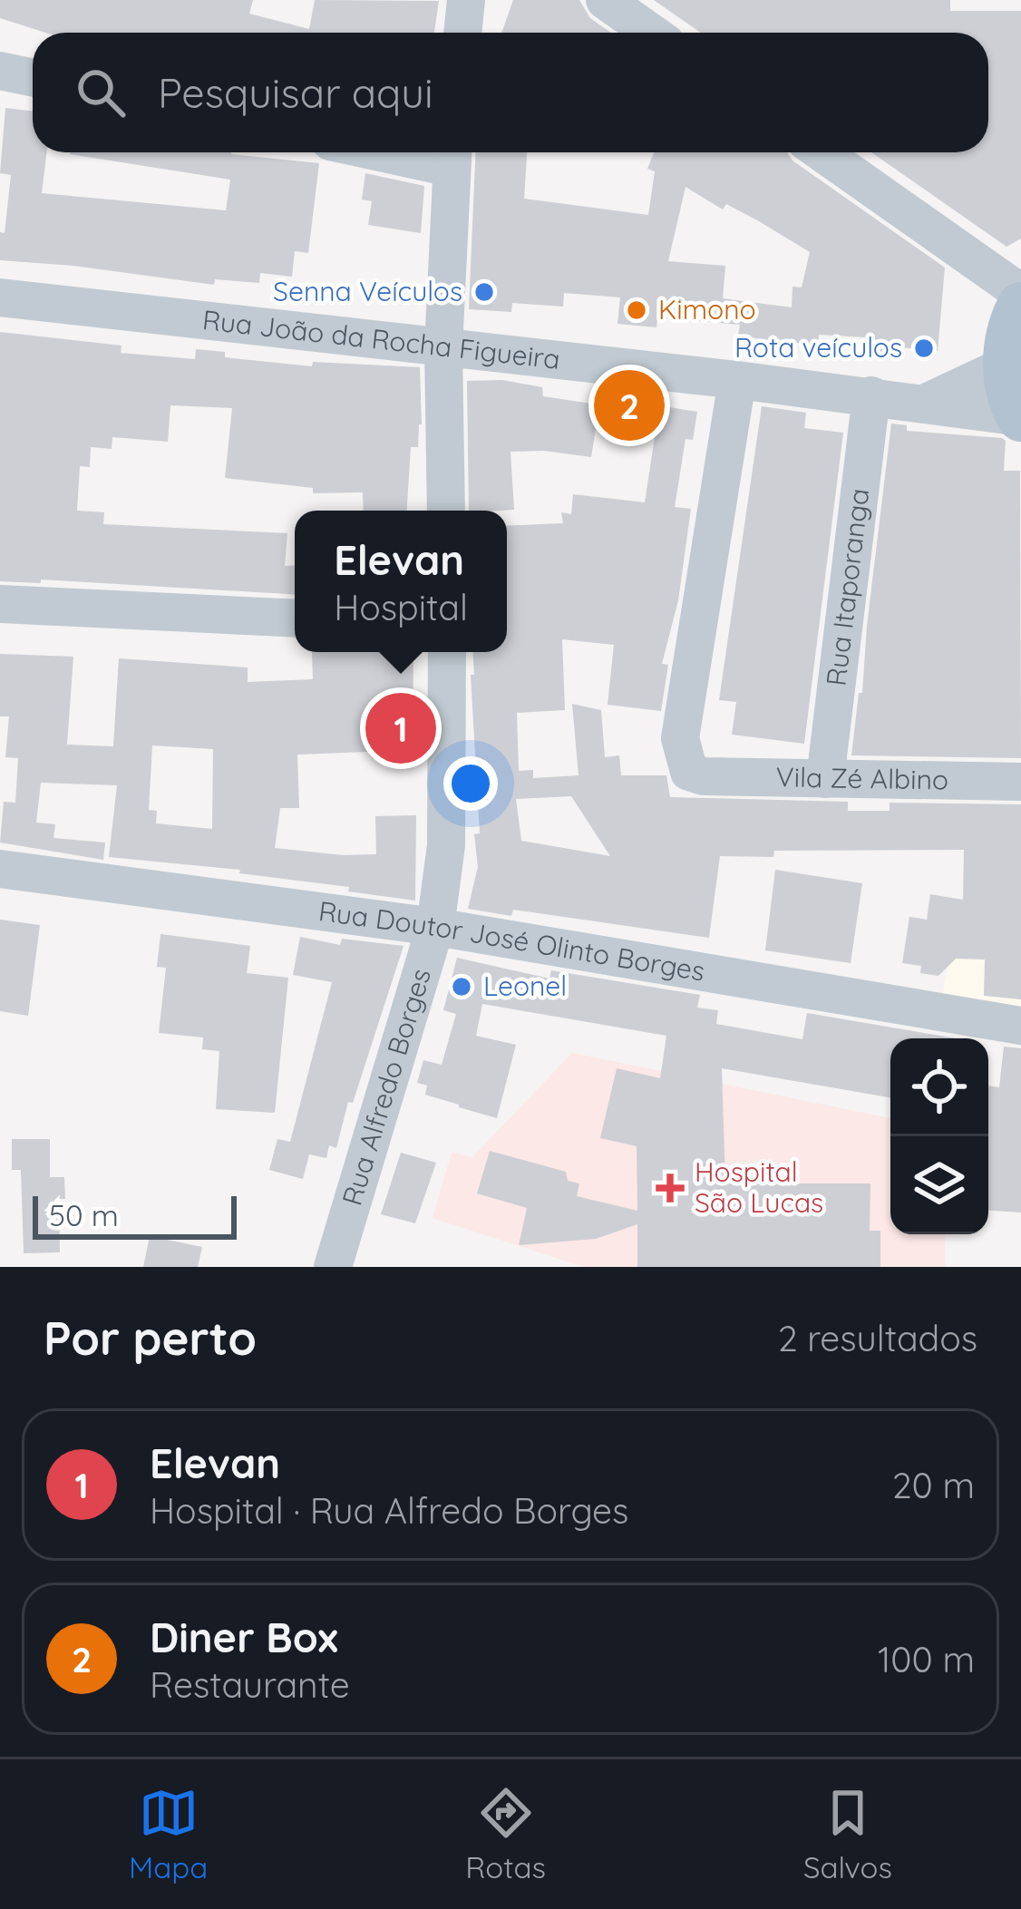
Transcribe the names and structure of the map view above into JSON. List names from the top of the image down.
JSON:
{
  "streets": {
    "street": [
      "Rua João da Rocha Figueira",
      "Rua Itaporanga",
      "Vila Zé Albino",
      "Rua Doutor José Olinto Borges",
      "Rua Alfredo Borges"
    ]
  },
  "crossings": [
    ["Rua João da Rocha Figueira", "Rua Itaporanga"],
    ["Rua João da Rocha Figueira", "Vila Zé Albino"],
    ["Rua Itaporanga", "Vila Zé Albino"],
    ["Rua Doutor José Olinto Borges", "Rua Alfredo Borges"]
  ],
  "places": {
    "other": [
      "Senna Veículos",
      "Kimono",
      "Rota veículos",
      "Leonel"
    ],
    "health": ["Hospital São Lucas"]
  },
  "scale_bar": "50 m",
  "page": {
    "search": "Pesquisar aqui",
    "pins": ["2", "1"],
    "popup": ["Elevan", "Hospital"],
    "scale": "50 m",
    "heading": ["Por perto", "2 resultados"],
    "list": [
      {
        "mark": "1",
        "name": "Elevan",
        "note": "Hospital · Rua Alfredo Borges",
        "value": "20 m"
      },
      {
        "mark": "2",
        "name": "Diner Box",
        "note": "Restaurante",
        "value": "100 m"
      }
    ],
    "nav": ["Mapa", "Rotas", "Salvos"]
  }
}
